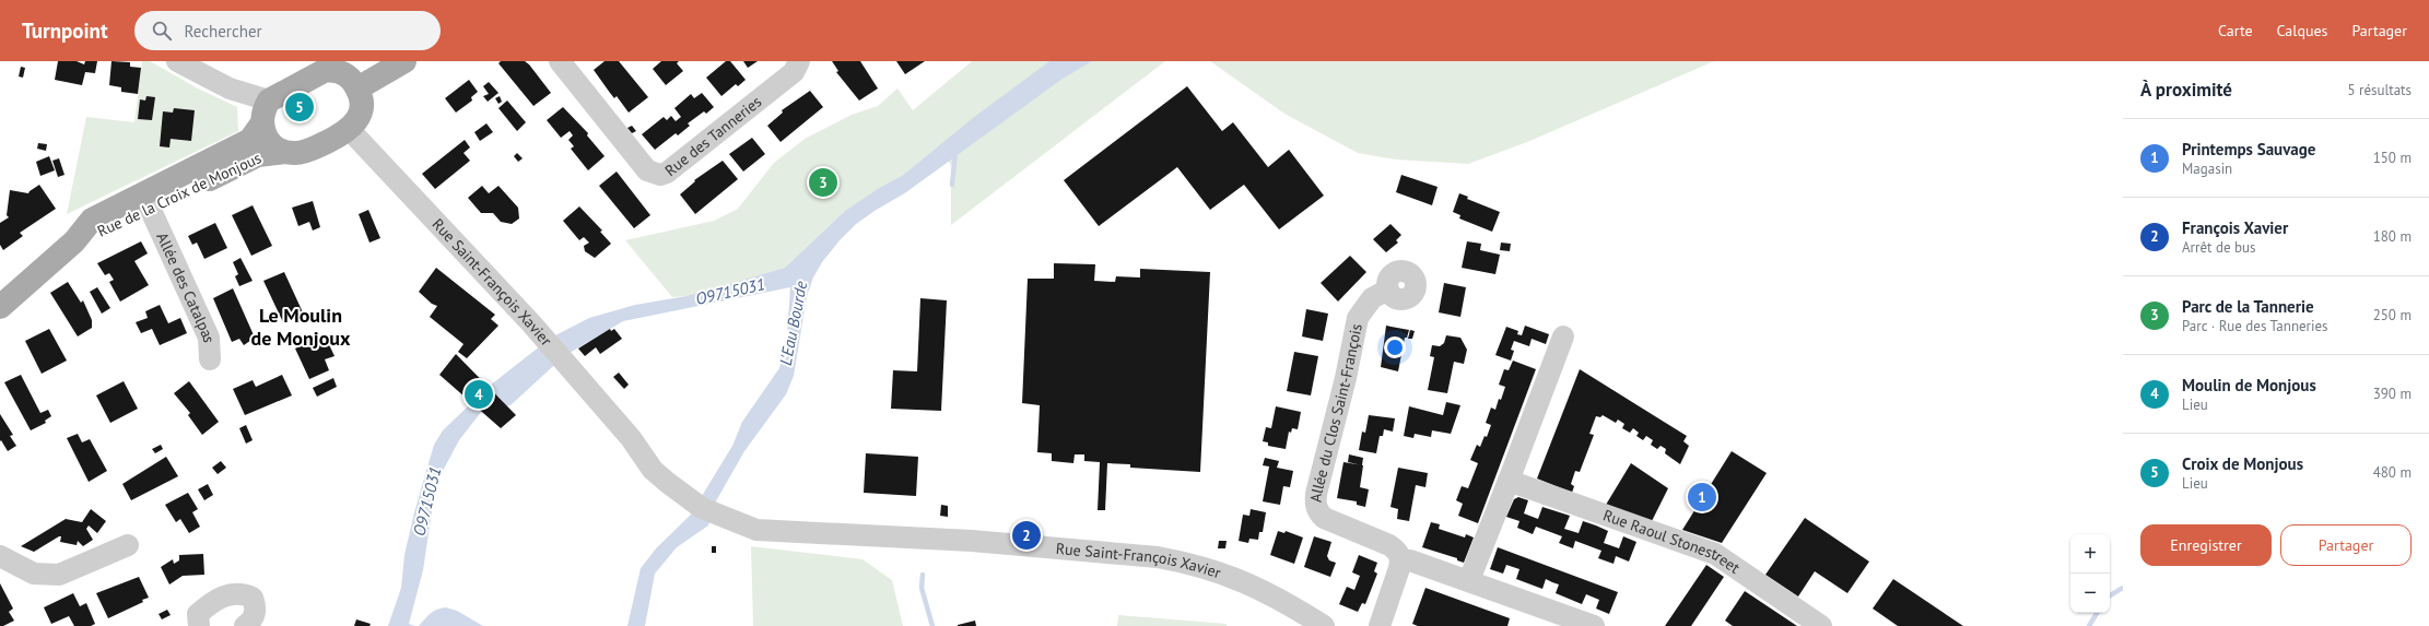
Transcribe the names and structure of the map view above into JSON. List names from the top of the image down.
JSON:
{
  "streets": {
    "main road": ["Rue de la Croix de Monjous"],
    "street": [
      "Rue des Tanneries",
      "Rue Saint-François Xavier",
      "Allée des Catalpas",
      "Allée du Clos Saint-François",
      "Rue Raoul Stonestreet"
    ]
  },
  "crossings": [
    ["Rue de la Croix de Monjous", "Rue Saint-François Xavier"],
    ["Rue de la Croix de Monjous", "Allée des Catalpas"]
  ],
  "districts": ["Le Moulin de Monjoux"],
  "water": ["O9715031", "L'Eau Bourde"],
  "page": {
    "header": "Turnpoint",
    "search": "Rechercher",
    "nav": ["Carte", "Calques", "Partager"],
    "heading": ["À proximité", "5 résultats"],
    "pins": [
      "5",
      "3",
      "4",
      "1",
      "2"
    ],
    "list": [
      {
        "mark": "1",
        "name": "Printemps Sauvage",
        "note": "Magasin",
        "value": "150 m"
      },
      {
        "mark": "2",
        "name": "François Xavier",
        "note": "Arrêt de bus",
        "value": "180 m"
      },
      {
        "mark": "3",
        "name": "Parc de la Tannerie",
        "note": "Parc · Rue des Tanneries",
        "value": "250 m"
      },
      {
        "mark": "4",
        "name": "Moulin de Monjous",
        "note": "Lieu",
        "value": "390 m"
      },
      {
        "mark": "5",
        "name": "Croix de Monjous",
        "note": "Lieu",
        "value": "480 m"
      }
    ],
    "buttons": ["Enregistrer", "Partager"],
    "map_buttons": ["+", "−"]
  }
}
